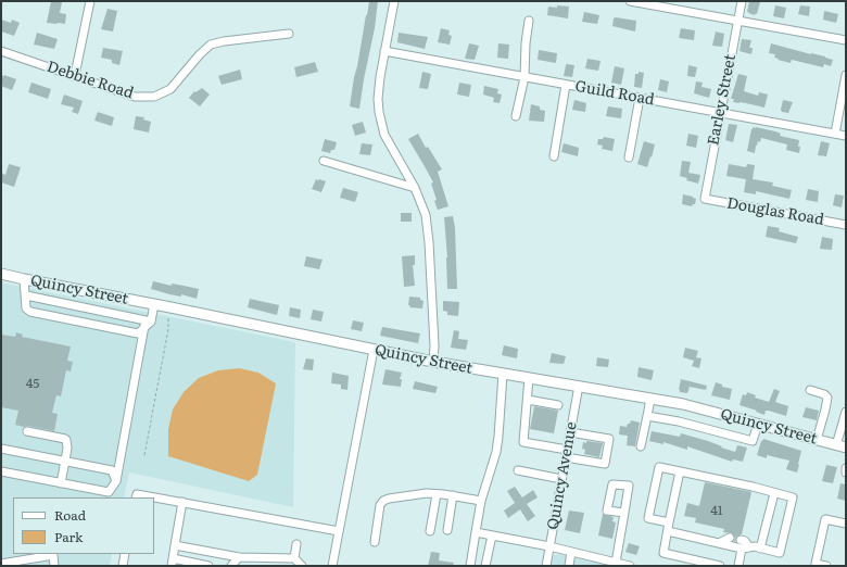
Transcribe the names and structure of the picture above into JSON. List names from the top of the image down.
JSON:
{
  "streets": {
    "main road": ["Quincy Street"],
    "street": [
      "Debbie Road",
      "Guild Road",
      "Earley Street",
      "Douglas Road",
      "Quincy Avenue"
    ]
  },
  "crossings": [
    ["Guild Road", "Earley Street"],
    ["Earley Street", "Douglas Road"],
    ["Quincy Street", "Quincy Avenue"]
  ],
  "house_numbers": ["45", "41"],
  "legend": ["Road", "Park"]
}
